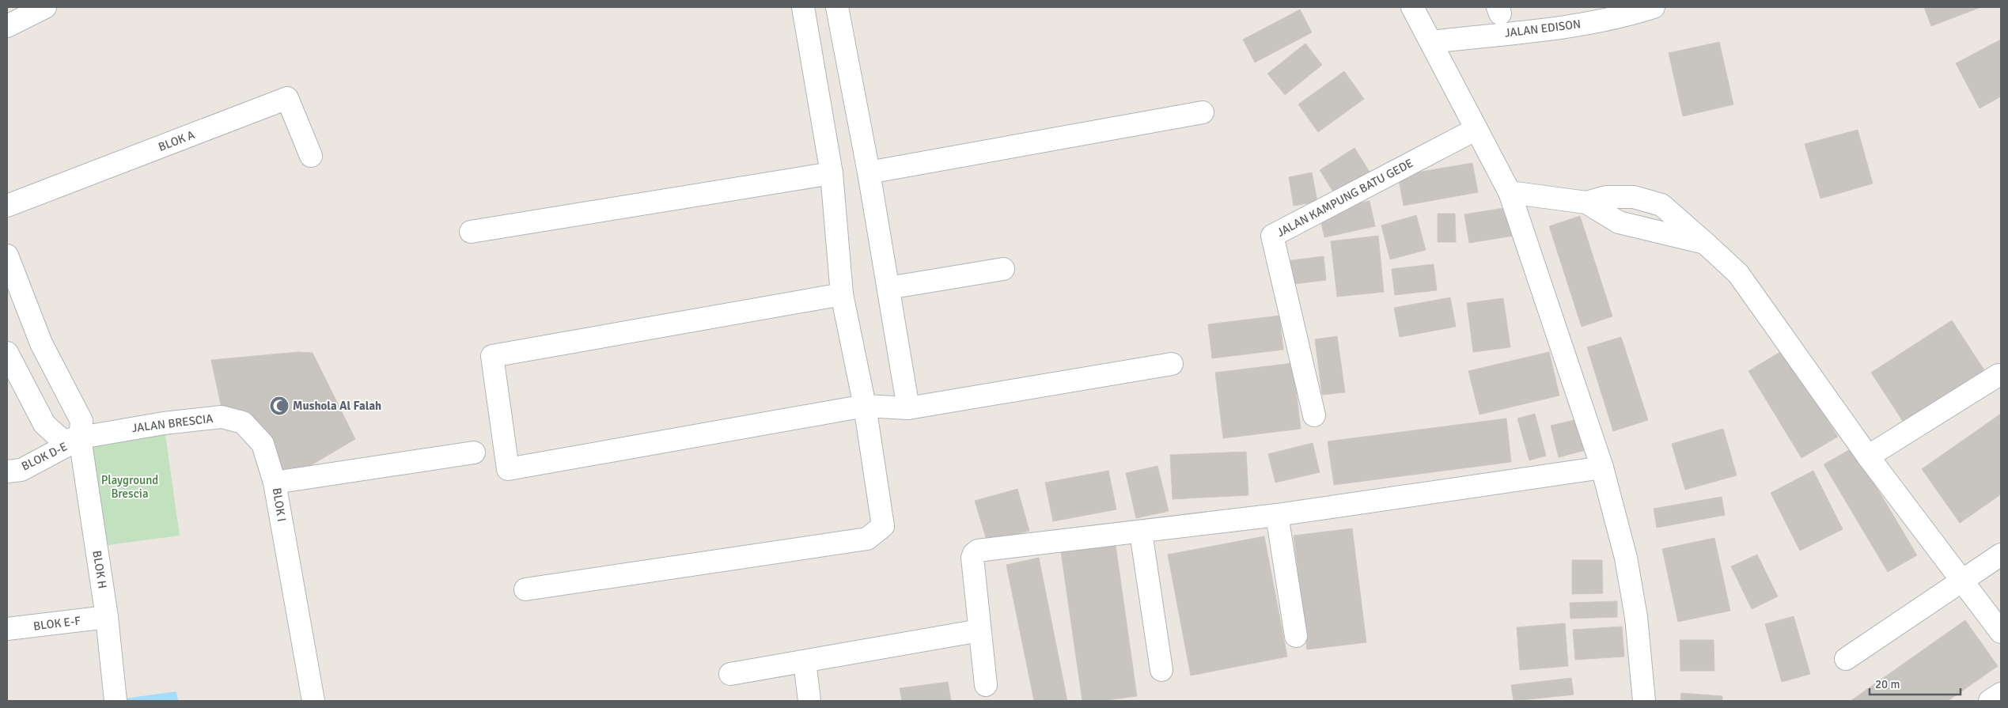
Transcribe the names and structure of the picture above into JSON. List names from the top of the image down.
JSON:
{
  "streets": {
    "street": [
      "JALAN EDISON",
      "BLOK A",
      "JALAN KAMPUNG BATU GEDE",
      "JALAN BRESCIA",
      "BLOK D-E",
      "BLOK I",
      "BLOK H",
      "BLOK E-F"
    ]
  },
  "crossings": [
    ["JALAN BRESCIA", "BLOK D-E"],
    ["JALAN BRESCIA", "BLOK I"],
    ["JALAN BRESCIA", "BLOK H"],
    ["BLOK D-E", "BLOK H"],
    ["BLOK H", "BLOK E-F"]
  ],
  "parks": ["Playground Brescia"],
  "places": {
    "mosque": ["Mushola Al Falah"]
  },
  "scale_bar": "20 m"
}
